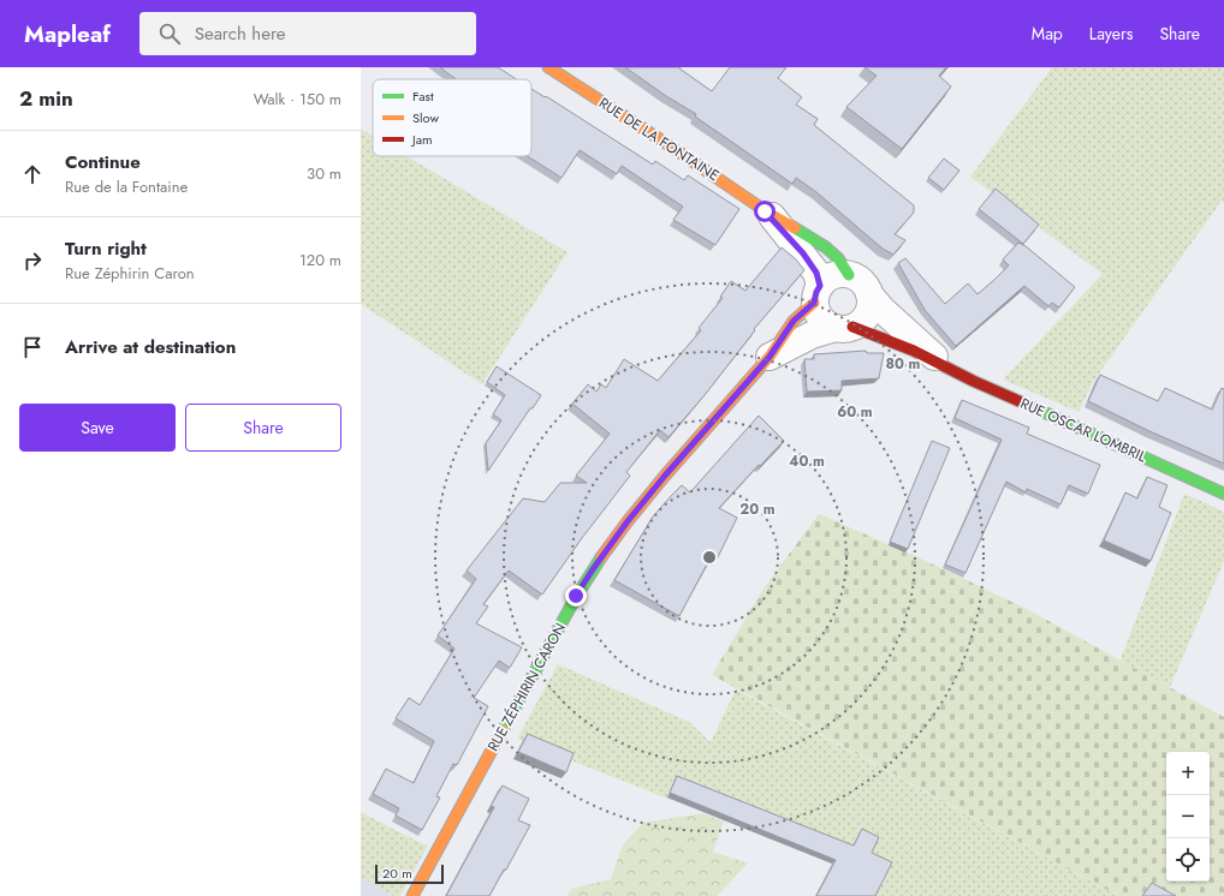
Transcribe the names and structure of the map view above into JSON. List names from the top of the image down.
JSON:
{
  "streets": {
    "street": ["RUE DE LA FONTAINE", "RUE OSCAR LOMBRIL", "RUE ZÉPHIRIN CARON"]
  },
  "crossings": [
    ["RUE DE LA FONTAINE", "RUE OSCAR LOMBRIL"],
    ["RUE DE LA FONTAINE", "RUE ZÉPHIRIN CARON"],
    ["RUE OSCAR LOMBRIL", "RUE ZÉPHIRIN CARON"]
  ],
  "legend": ["Fast", "Slow", "Jam"],
  "scale_bar": "20 m",
  "page": {
    "header": "Mapleaf",
    "search": "Search here",
    "nav": ["Map", "Layers", "Share"],
    "heading": ["2 min", "Walk · 150 m"],
    "list": [
      ["Continue", "Rue de la Fontaine", "30 m"],
      ["Turn right", "Rue Zéphirin Caron", "120 m"],
      "Arrive at destination"
    ],
    "buttons": ["Save", "Share"],
    "map_buttons": ["+", "−"],
    "scale": "20 m"
  },
  "rings": [
    "80 m",
    "60 m",
    "40 m",
    "20 m"
  ]
}
